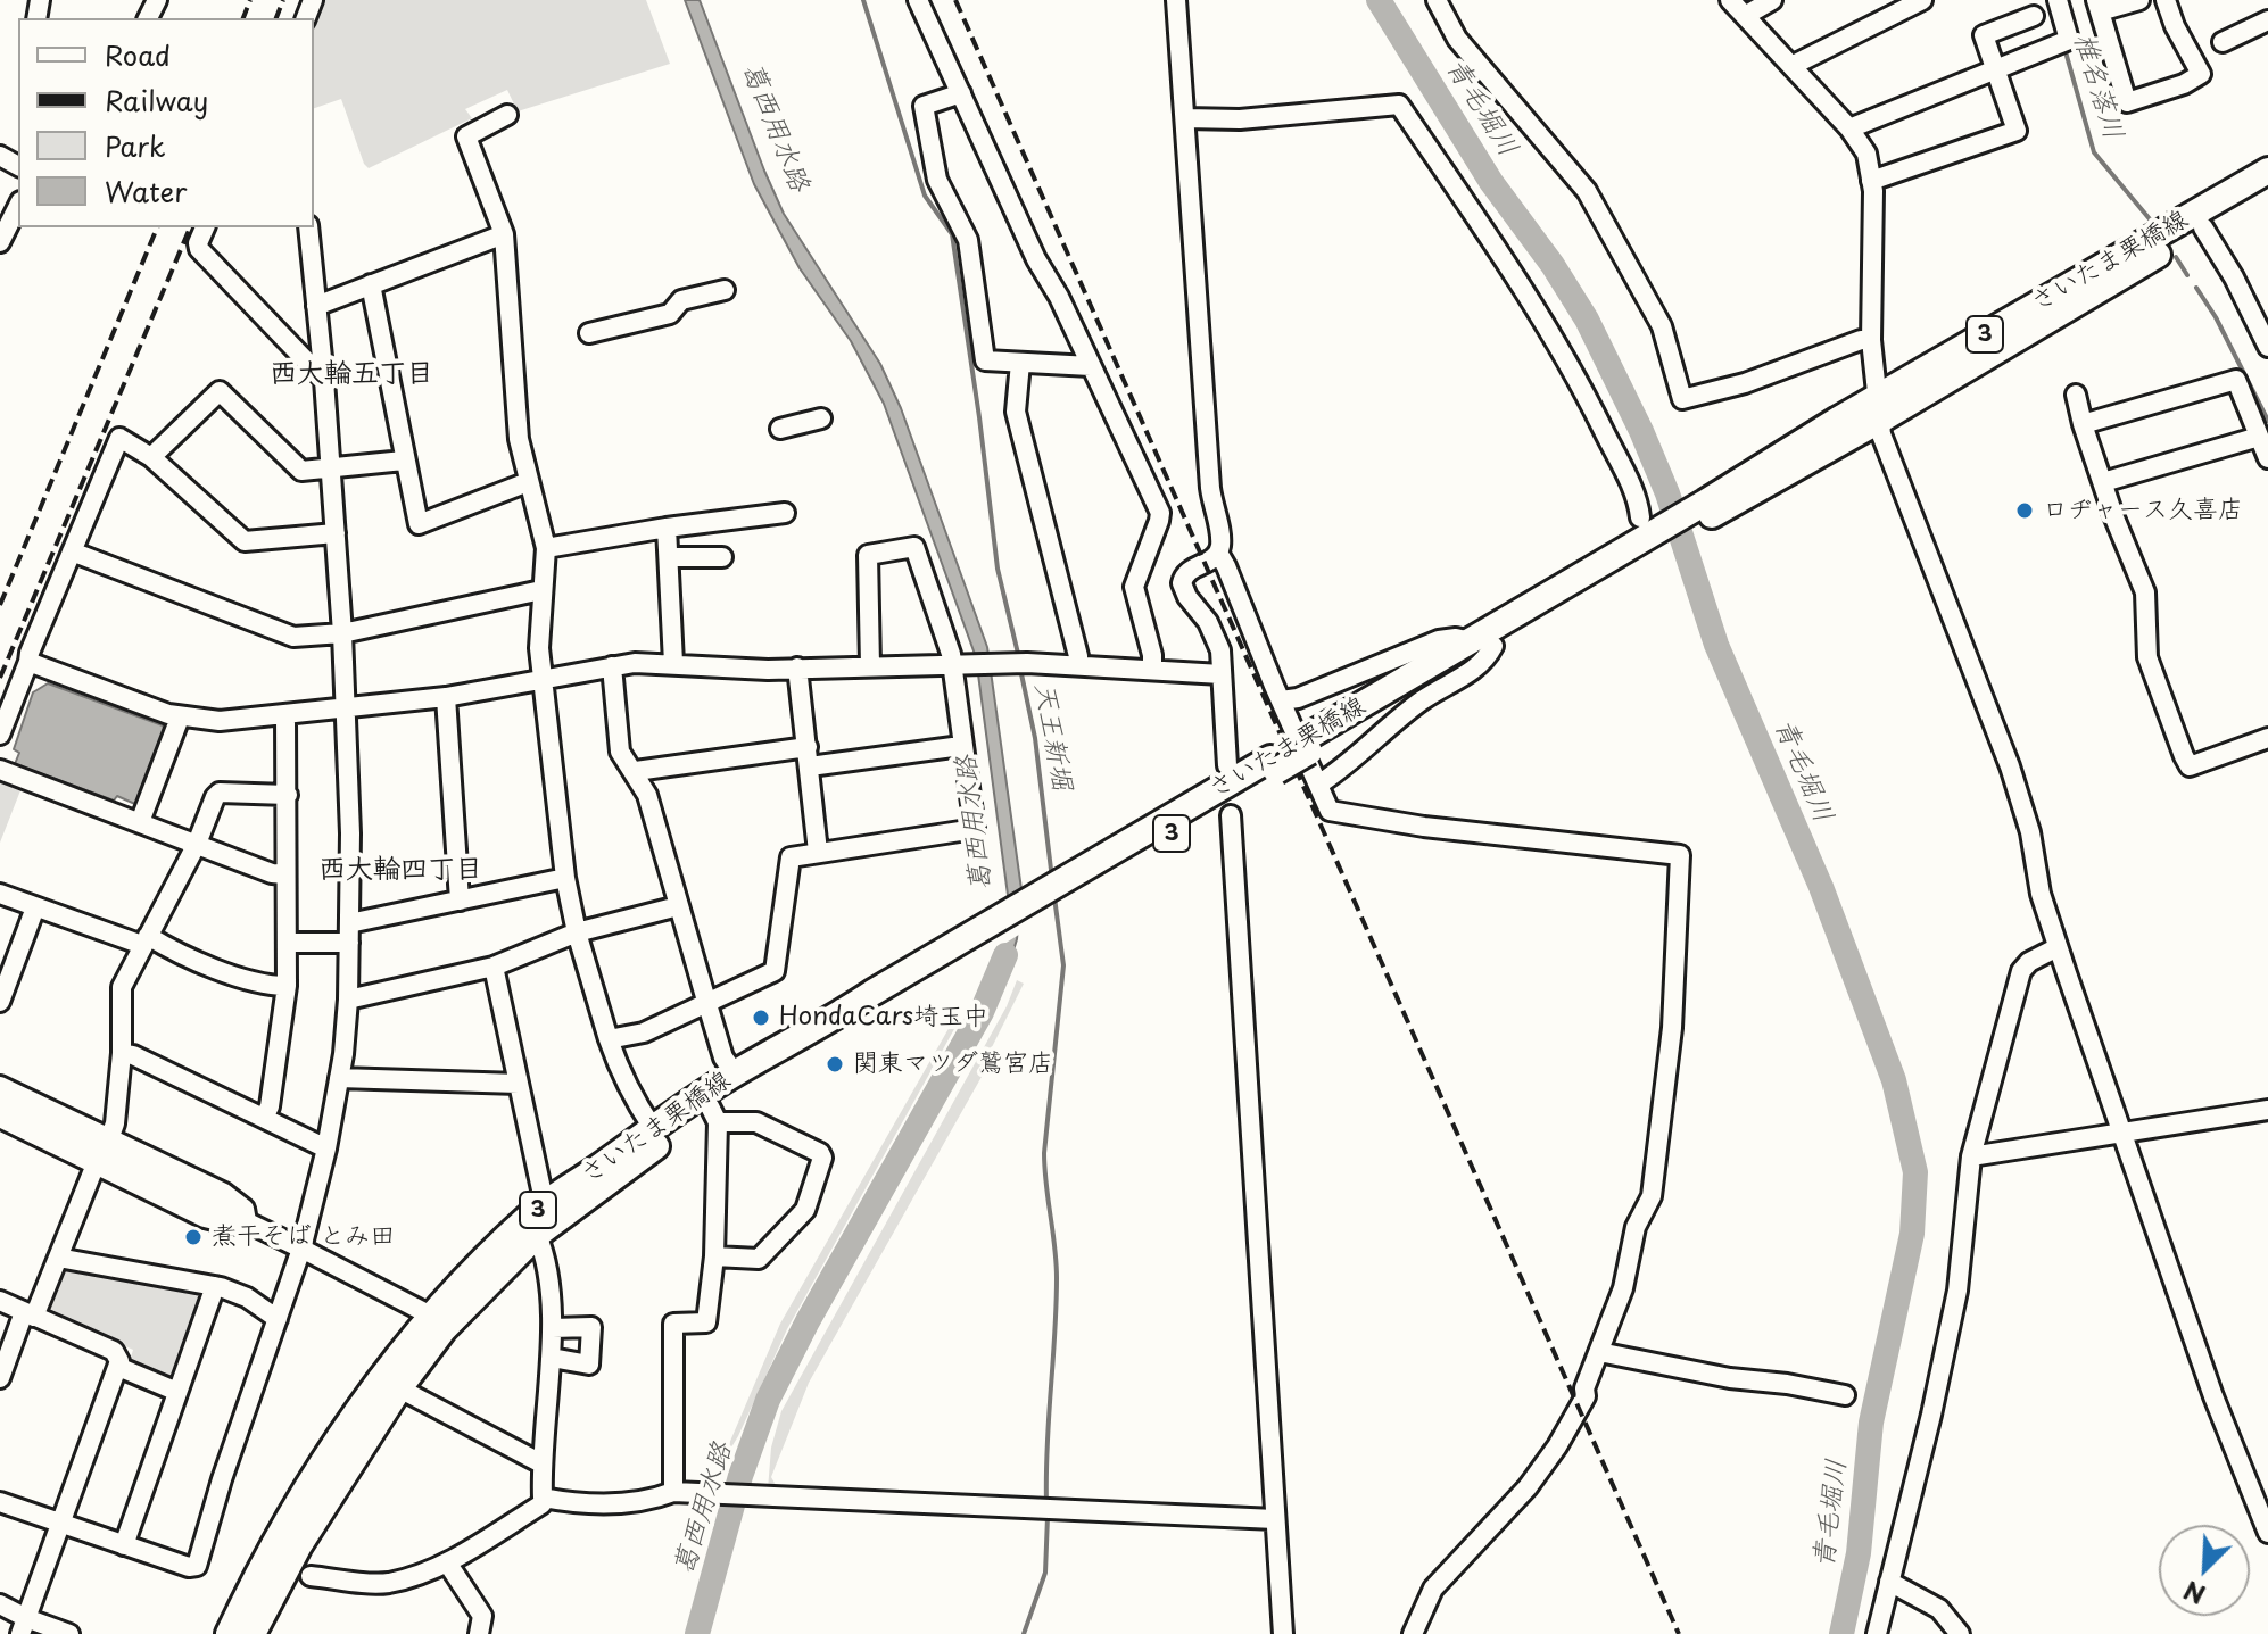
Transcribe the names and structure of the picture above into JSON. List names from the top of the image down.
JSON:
{
  "streets": {
    "main road": ["さいたま栗橋線", "3"]
  },
  "districts": ["西大輪五丁目", "西大輪四丁目"],
  "water": [
    "椎名落川",
    "青毛堀川",
    "葛西用水路",
    "天王新堀"
  ],
  "places": [
    "ロヂャース久喜店",
    "HondaCars埼玉中",
    "関東マツダ鷲宮店",
    "煮干そば とみ田"
  ],
  "legend": [
    "Road",
    "Railway",
    "Park",
    "Water"
  ],
  "north": "bottom left"
}
